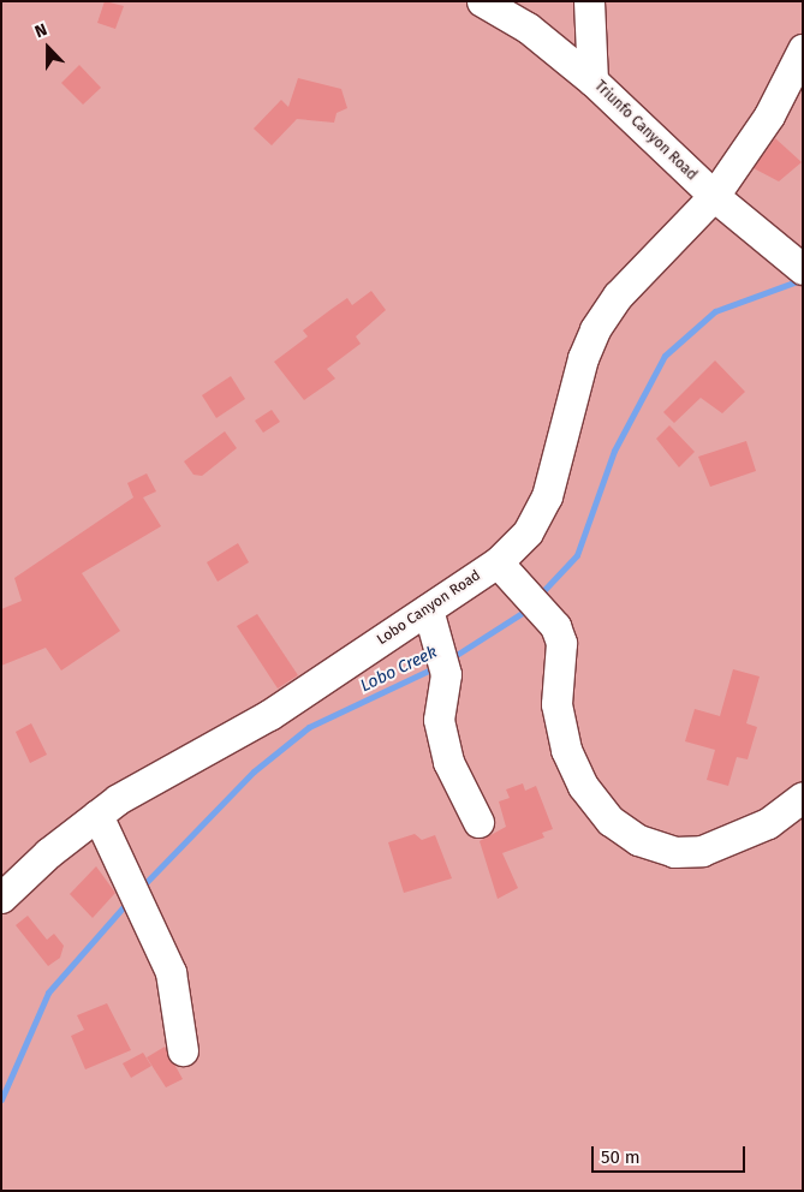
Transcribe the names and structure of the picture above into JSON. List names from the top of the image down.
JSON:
{
  "streets": {
    "street": ["Triunfo Canyon Road", "Lobo Canyon Road"]
  },
  "crossings": [
    ["Triunfo Canyon Road", "Lobo Canyon Road"]
  ],
  "water": ["Lobo Creek"],
  "scale_bar": "50 m",
  "north": "top"
}
